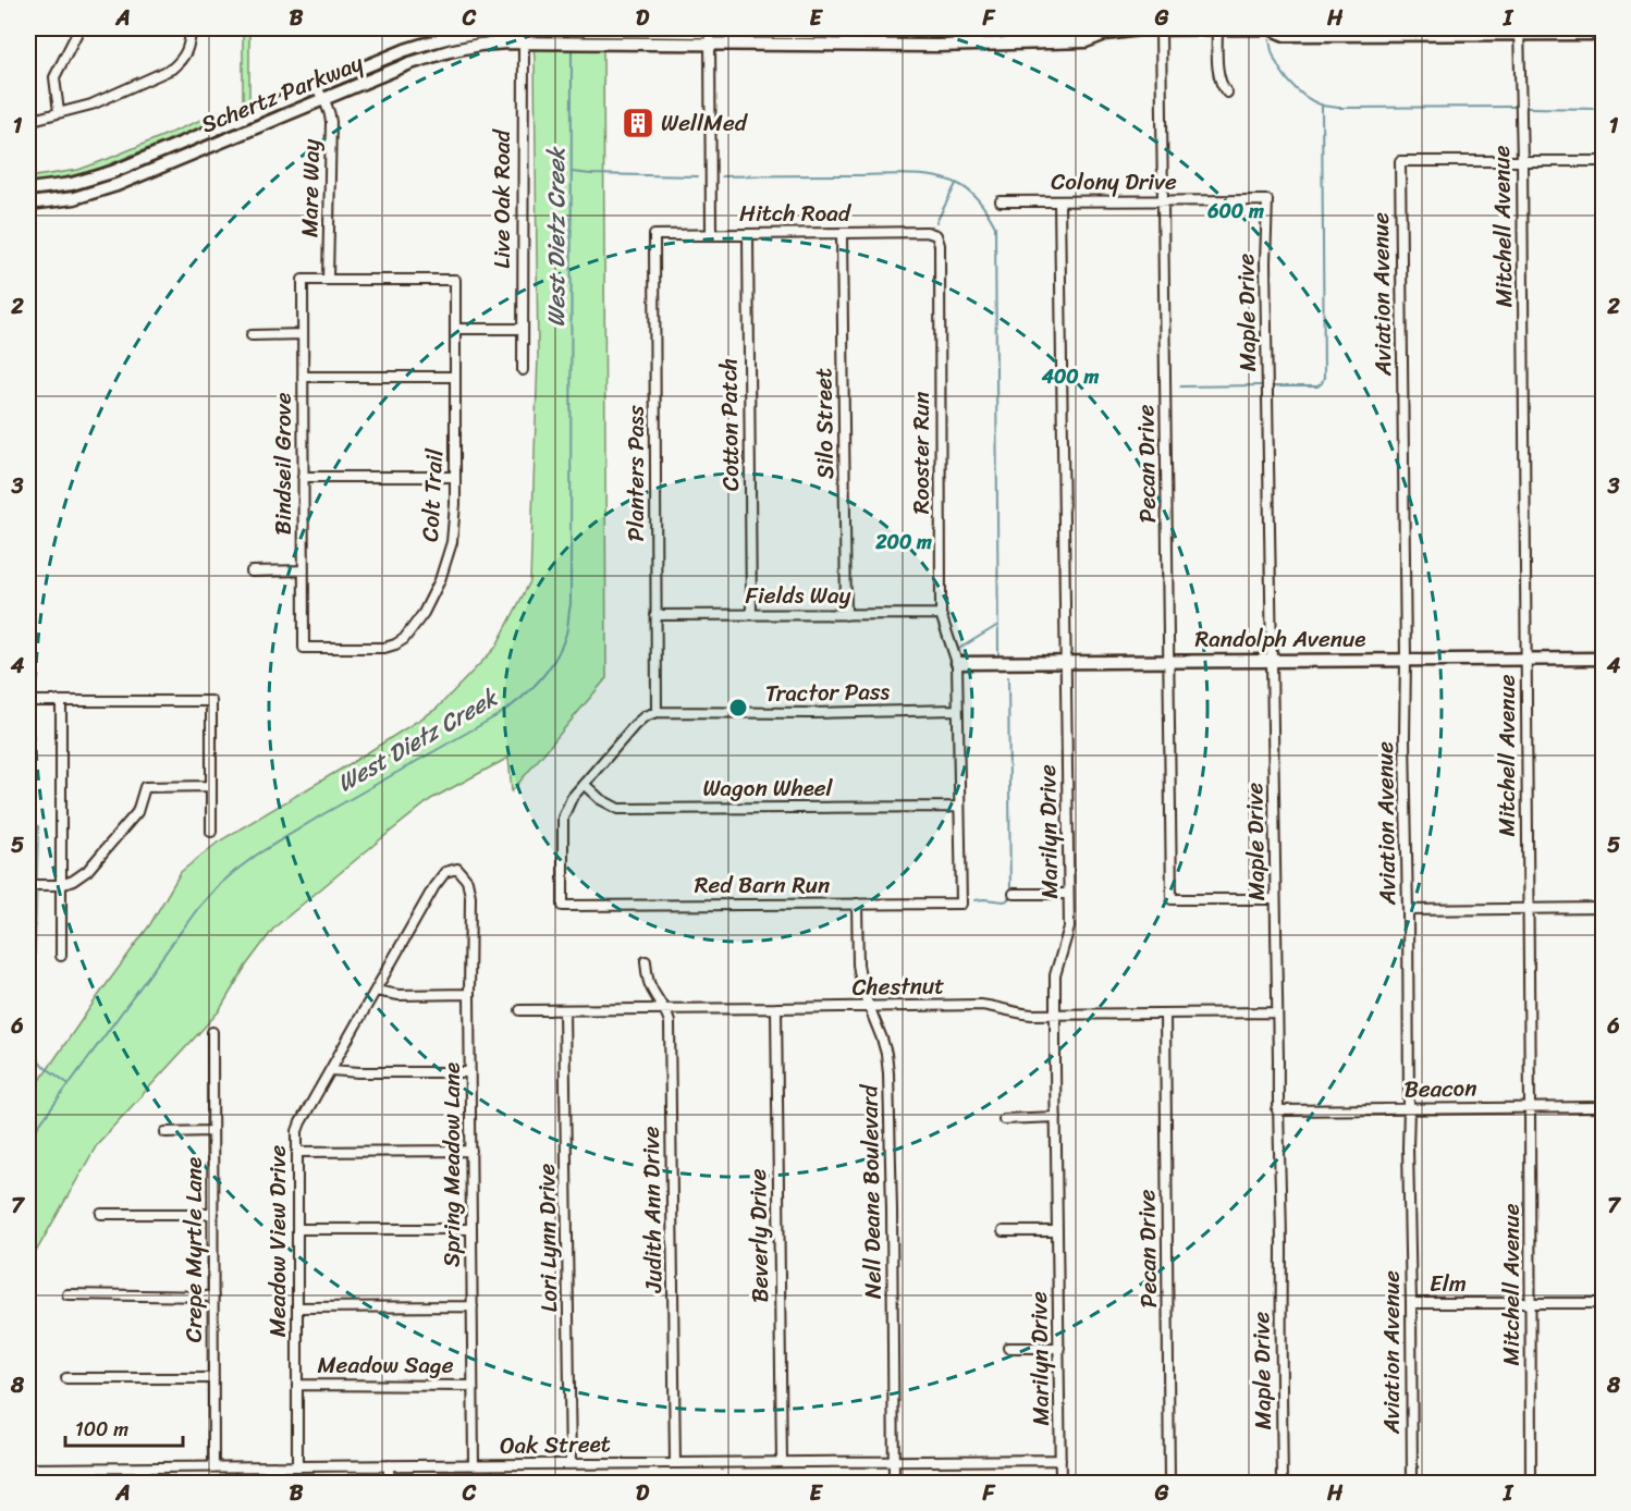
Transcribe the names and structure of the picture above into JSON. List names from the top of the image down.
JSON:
{
  "streets": {
    "main road": ["Schertz Parkway", "Live Oak Road", "Randolph Avenue"],
    "street": [
      "Colony Drive",
      "Mare Way",
      "Hitch Road",
      "Mitchell Avenue",
      "Aviation Avenue",
      "Maple Drive",
      "Silo Street",
      "Cotton Patch",
      "Rooster Run",
      "Bindseil Grove",
      "Pecan Drive",
      "Planters Pass",
      "Colt Trail",
      "Fields Way",
      "Tractor Pass",
      "Wagon Wheel",
      "Marilyn Drive",
      "Red Barn Run",
      "Chestnut",
      "Beacon",
      "Spring Meadow Lane",
      "Nell Deane Boulevard",
      "Judith Ann Drive",
      "Beverly Drive",
      "Lori Lynn Drive",
      "Meadow View Drive",
      "Crepe Myrtle Lane",
      "Elm",
      "Meadow Sage",
      "Oak Street"
    ]
  },
  "crossings": [
    ["Schertz Parkway", "Mare Way"],
    ["Schertz Parkway", "Live Oak Road"],
    ["Schertz Parkway", "Mitchell Avenue"],
    ["Schertz Parkway", "Pecan Drive"],
    ["Colony Drive", "Maple Drive"],
    ["Colony Drive", "Pecan Drive"],
    ["Colony Drive", "Marilyn Drive"],
    ["Mare Way", "Bindseil Grove"],
    ["Mare Way", "Colt Trail"],
    ["Hitch Road", "Silo Street"],
    ["Hitch Road", "Cotton Patch"],
    ["Hitch Road", "Rooster Run"],
    ["Hitch Road", "Planters Pass"],
    ["Mitchell Avenue", "Aviation Avenue"],
    ["Mitchell Avenue", "Randolph Avenue"],
    ["Mitchell Avenue", "Beacon"],
    ["Mitchell Avenue", "Elm"],
    ["Aviation Avenue", "Randolph Avenue"],
    ["Aviation Avenue", "Beacon"],
    ["Aviation Avenue", "Elm"],
    ["Maple Drive", "Pecan Drive"],
    ["Maple Drive", "Randolph Avenue"],
    ["Maple Drive", "Chestnut"],
    ["Maple Drive", "Beacon"],
    ["Silo Street", "Fields Way"],
    ["Cotton Patch", "Fields Way"],
    ["Rooster Run", "Fields Way"],
    ["Rooster Run", "Randolph Avenue"],
    ["Rooster Run", "Tractor Pass"],
    ["Rooster Run", "Wagon Wheel"],
    ["Rooster Run", "Red Barn Run"],
    ["Bindseil Grove", "Colt Trail"],
    ["Pecan Drive", "Randolph Avenue"],
    ["Pecan Drive", "Chestnut"],
    ["Planters Pass", "Fields Way"],
    ["Planters Pass", "Tractor Pass"],
    ["Randolph Avenue", "Marilyn Drive"],
    ["Wagon Wheel", "Red Barn Run"],
    ["Marilyn Drive", "Chestnut"],
    ["Marilyn Drive", "Oak Street"],
    ["Red Barn Run", "Nell Deane Boulevard"],
    ["Chestnut", "Nell Deane Boulevard"],
    ["Chestnut", "Judith Ann Drive"],
    ["Chestnut", "Beverly Drive"],
    ["Chestnut", "Lori Lynn Drive"],
    ["Spring Meadow Lane", "Meadow View Drive"],
    ["Spring Meadow Lane", "Meadow Sage"],
    ["Spring Meadow Lane", "Oak Street"],
    ["Nell Deane Boulevard", "Oak Street"],
    ["Judith Ann Drive", "Oak Street"],
    ["Beverly Drive", "Oak Street"],
    ["Lori Lynn Drive", "Oak Street"],
    ["Meadow View Drive", "Meadow Sage"],
    ["Meadow View Drive", "Oak Street"],
    ["Crepe Myrtle Lane", "Oak Street"]
  ],
  "water": ["West Dietz Creek"],
  "places": {
    "building": ["WellMed"]
  },
  "scale_bar": "100 m",
  "grid": {
    "columns": [
      "A",
      "B",
      "C",
      "D",
      "E",
      "F",
      "G",
      "H",
      "I"
    ],
    "rows": [
      "1",
      "2",
      "3",
      "4",
      "5",
      "6",
      "7",
      "8"
    ]
  },
  "rings": ["600 m", "400 m", "200 m"]
}
